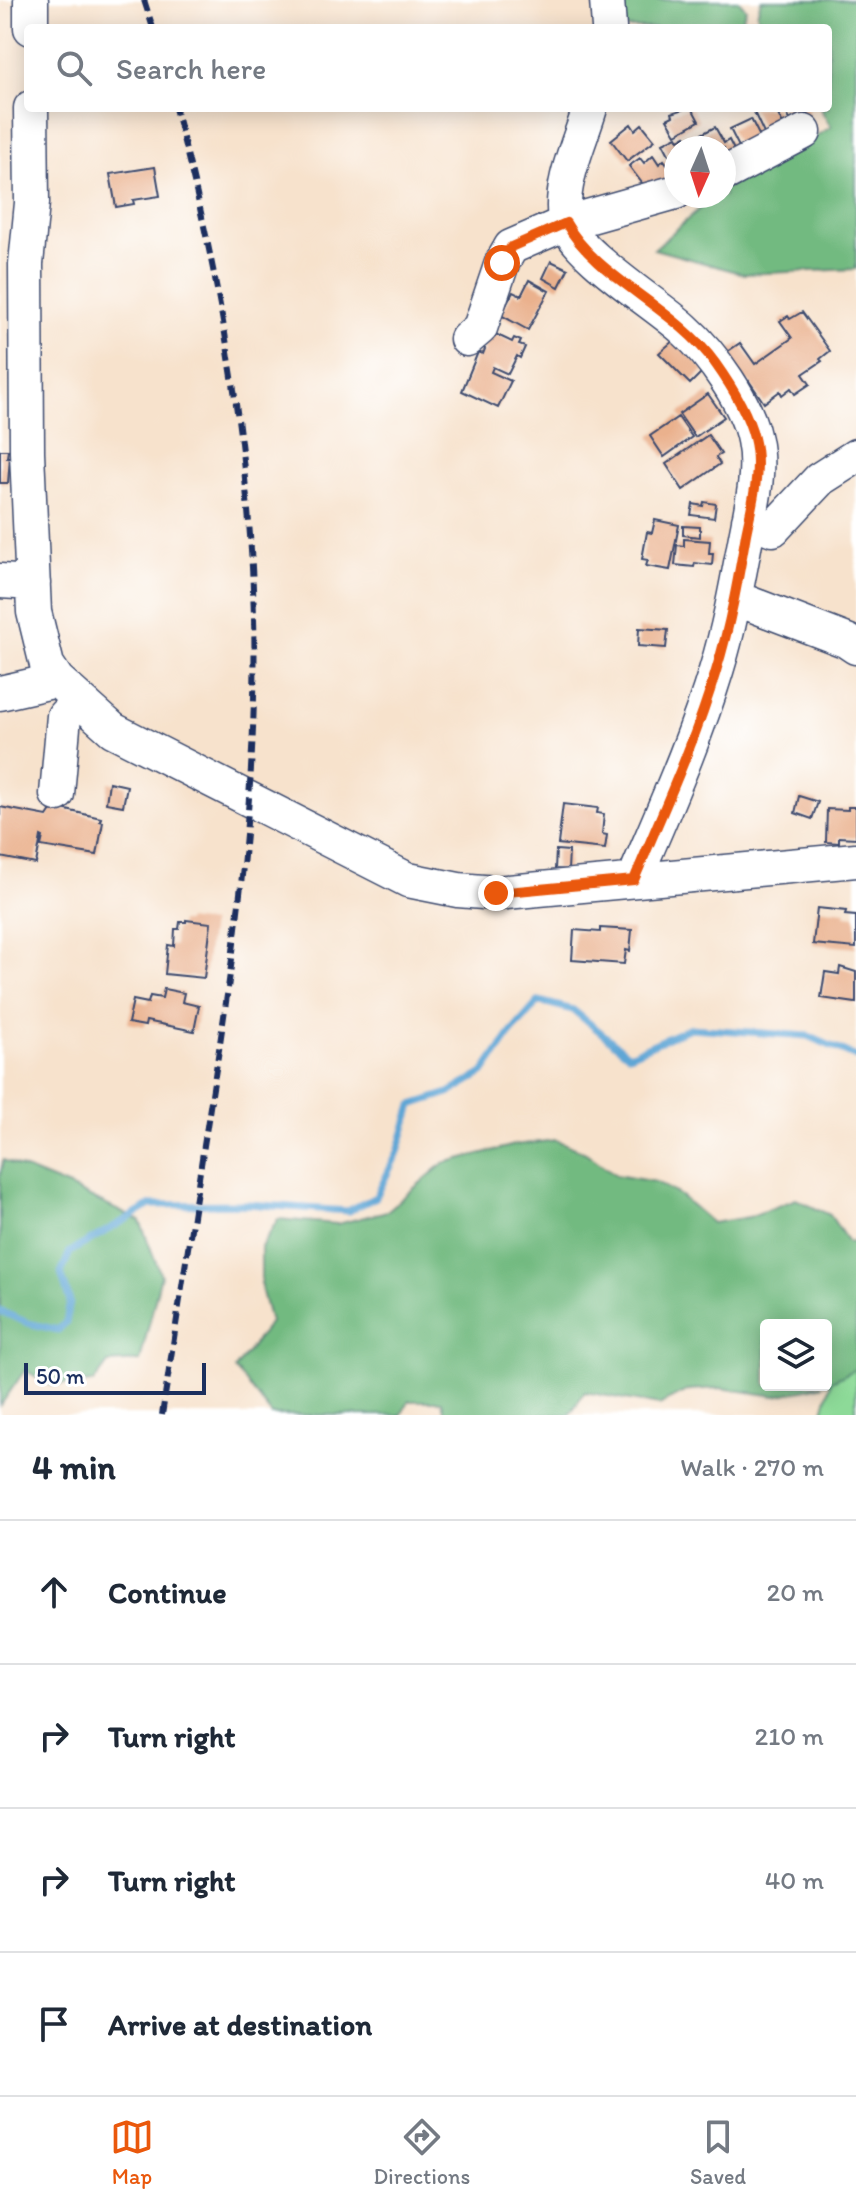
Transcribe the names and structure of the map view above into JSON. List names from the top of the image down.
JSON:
{
  "scale_bar": "50 m",
  "north": "bottom",
  "page": {
    "search": "Search here",
    "scale": "50 m",
    "heading": ["4 min", "Walk · 270 m"],
    "list": [
      ["Continue", "20 m"],
      ["Turn right", "210 m"],
      ["Turn right", "40 m"],
      "Arrive at destination"
    ],
    "nav": ["Map", "Directions", "Saved"]
  }
}
